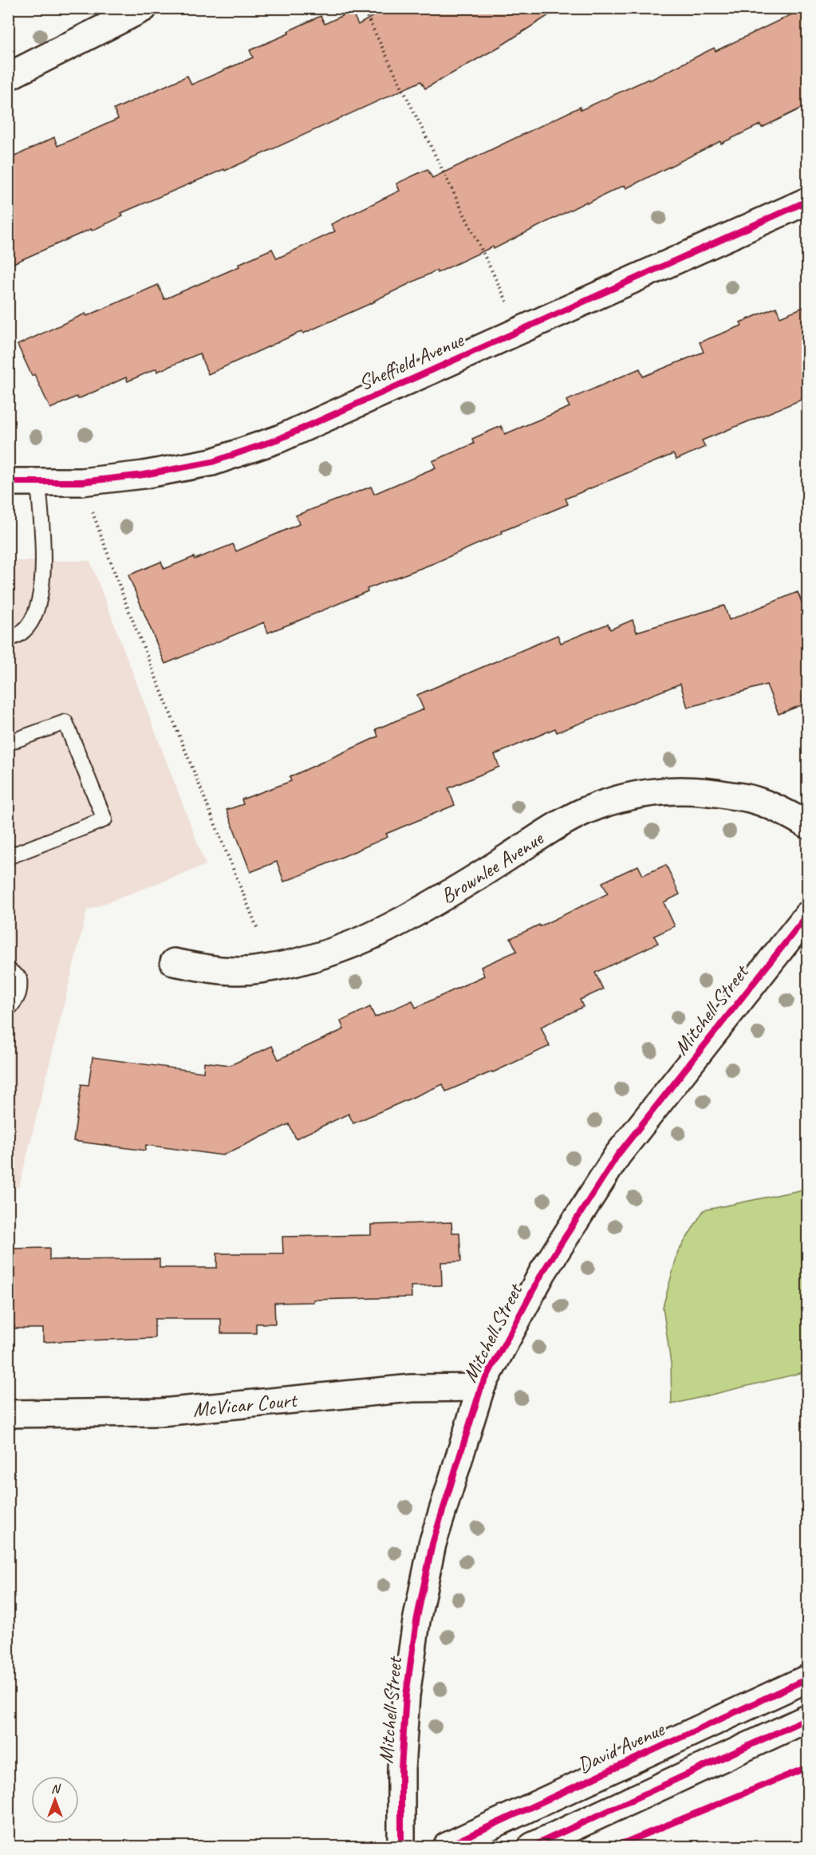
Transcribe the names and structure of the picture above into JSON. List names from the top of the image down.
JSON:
{
  "streets": {
    "street": [
      "Sheffield Avenue",
      "Brownlee Avenue",
      "Mitchell Street",
      "McVicar Court",
      "David Avenue"
    ]
  },
  "crossings": [
    ["Mitchell Street", "McVicar Court"]
  ],
  "north": "top"
}
